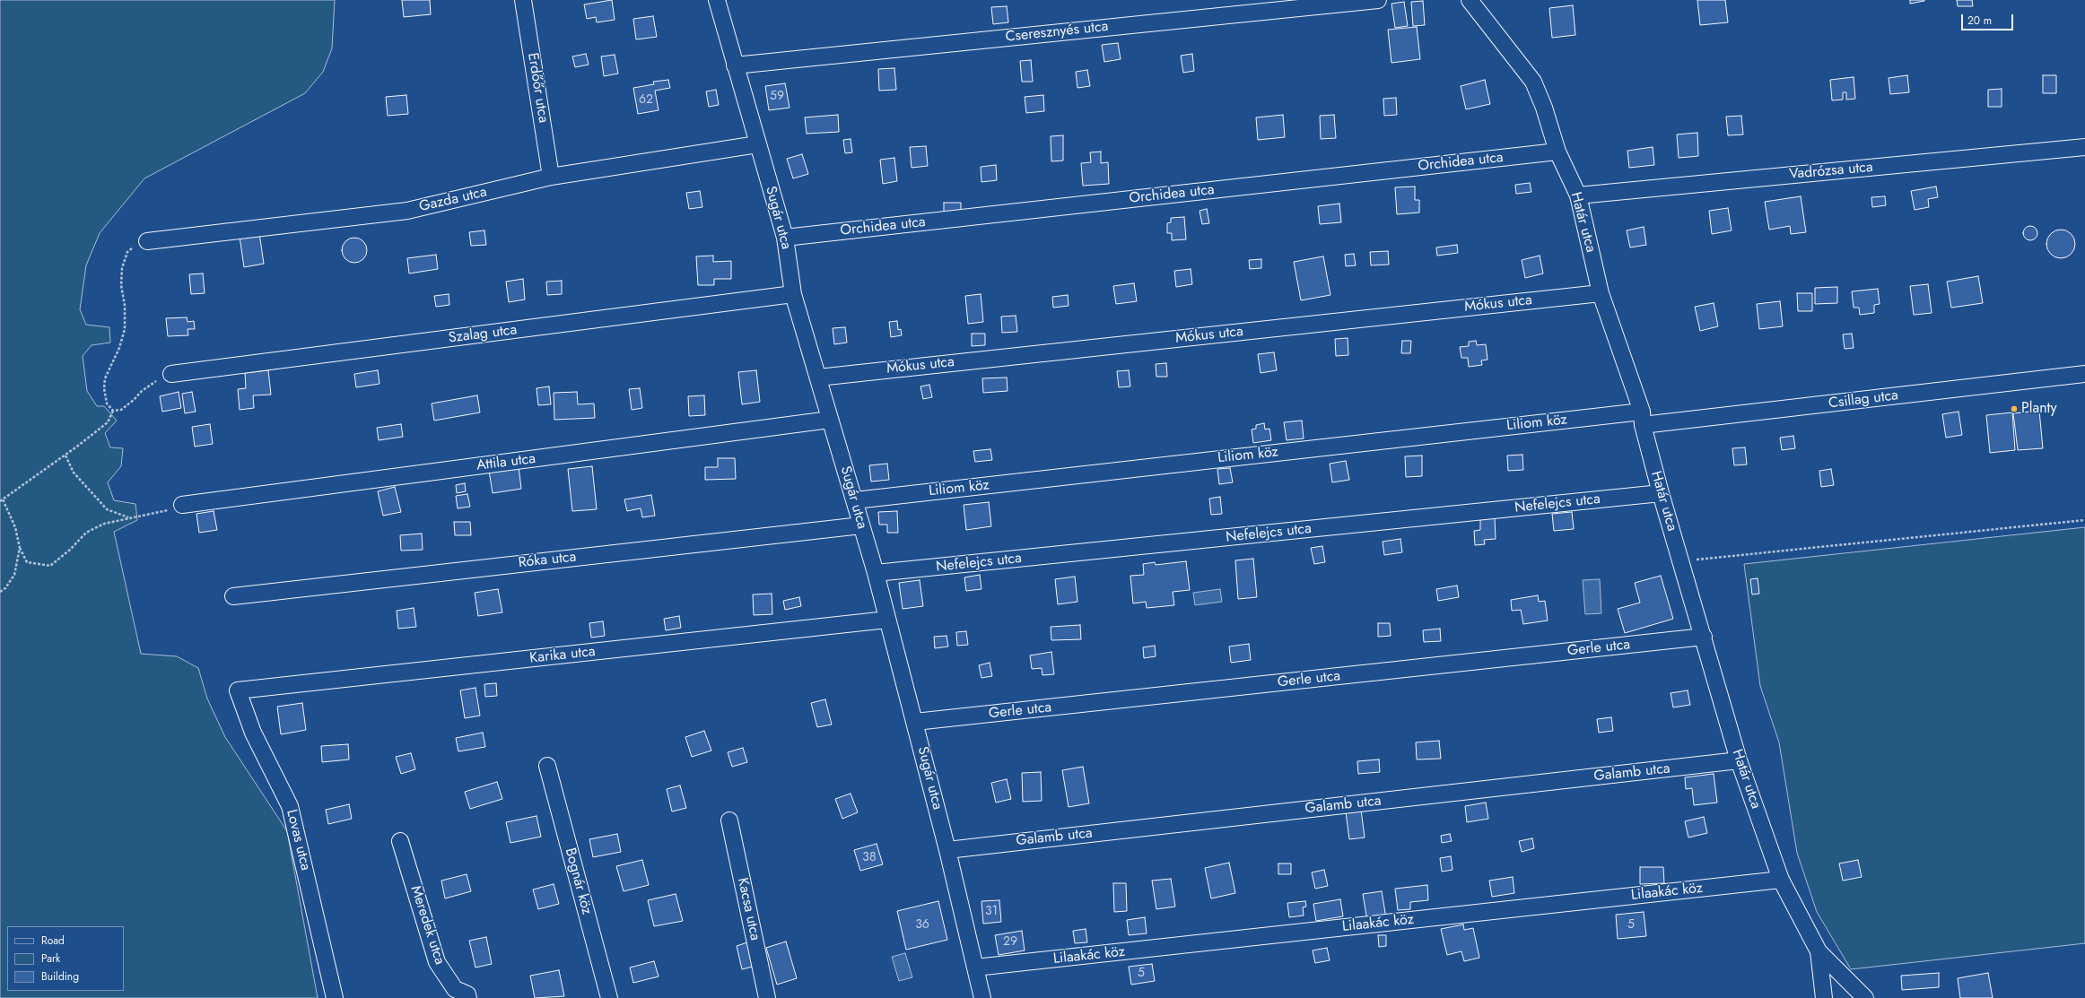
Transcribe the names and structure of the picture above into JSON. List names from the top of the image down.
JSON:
{
  "streets": {
    "street": [
      "Cseresznyés utca",
      "Erdőőr utca",
      "Orchidea utca",
      "Vadrózsa utca",
      "Gazda utca",
      "Sugár utca",
      "Határ utca",
      "Mókus utca",
      "Szalag utca",
      "Csillag utca",
      "Liliom köz",
      "Attila utca",
      "Nefelejcs utca",
      "Róka utca",
      "Gerle utca",
      "Karika utca",
      "Galamb utca",
      "Lovas utca",
      "Bognár köz",
      "Lilaakác köz",
      "Kacsa utca",
      "Meredek utca"
    ]
  },
  "crossings": [
    ["Cseresznyés utca", "Sugár utca"],
    ["Erdőőr utca", "Gazda utca"],
    ["Orchidea utca", "Sugár utca"],
    ["Orchidea utca", "Határ utca"],
    ["Vadrózsa utca", "Határ utca"],
    ["Gazda utca", "Sugár utca"],
    ["Sugár utca", "Mókus utca"],
    ["Sugár utca", "Szalag utca"],
    ["Sugár utca", "Liliom köz"],
    ["Sugár utca", "Attila utca"],
    ["Sugár utca", "Nefelejcs utca"],
    ["Sugár utca", "Róka utca"],
    ["Sugár utca", "Gerle utca"],
    ["Sugár utca", "Karika utca"],
    ["Sugár utca", "Galamb utca"],
    ["Sugár utca", "Lilaakác köz"],
    ["Határ utca", "Mókus utca"],
    ["Határ utca", "Csillag utca"],
    ["Határ utca", "Liliom köz"],
    ["Határ utca", "Nefelejcs utca"],
    ["Határ utca", "Gerle utca"],
    ["Határ utca", "Galamb utca"],
    ["Határ utca", "Lilaakác köz"],
    ["Csillag utca", "Liliom köz"],
    ["Karika utca", "Lovas utca"]
  ],
  "places": ["Planty"],
  "house_numbers": [
    "59",
    "62",
    "38",
    "31",
    "36",
    "5",
    "29",
    "5"
  ],
  "legend": ["Road", "Park", "Building"],
  "scale_bar": "20 m"
}
